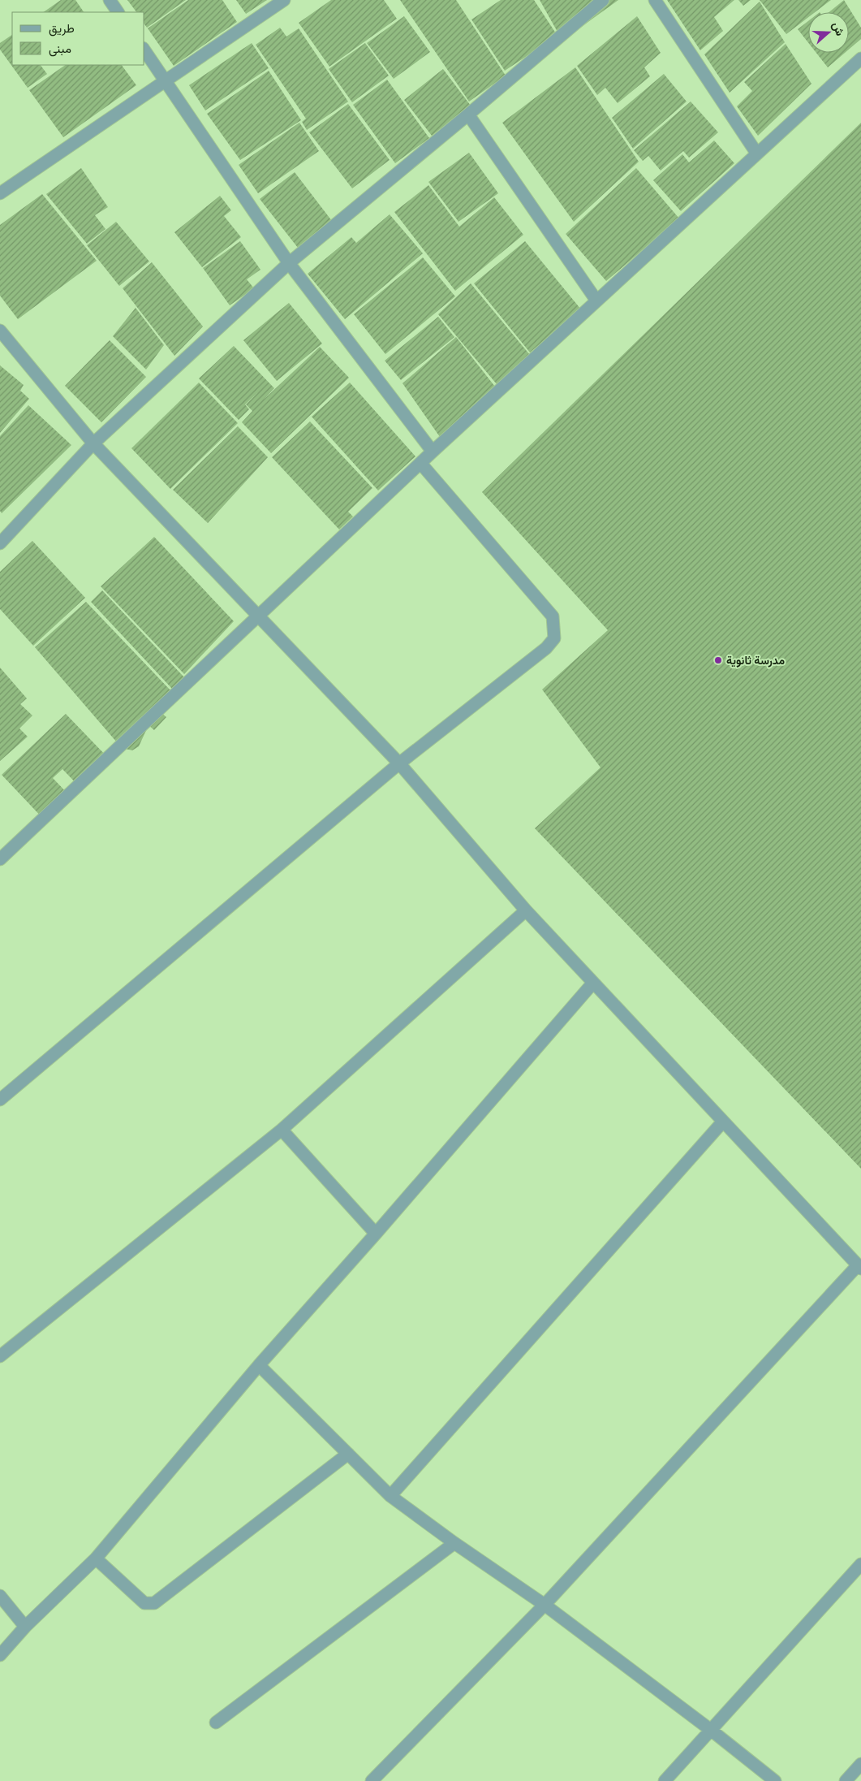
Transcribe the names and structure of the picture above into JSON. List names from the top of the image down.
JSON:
{
  "places": ["مدرسة ثانوية"],
  "legend": ["طريق", "مبنى"],
  "north": "right"
}
